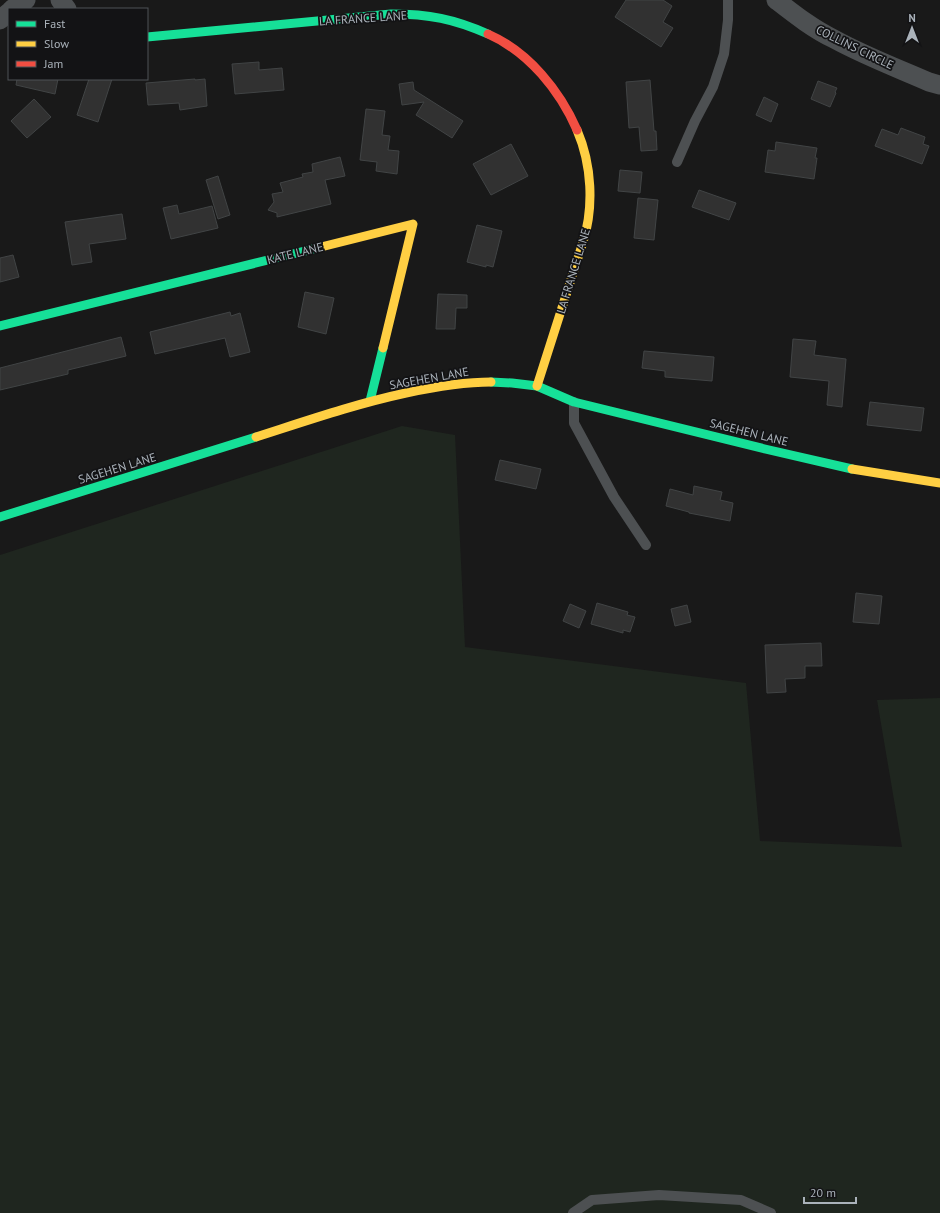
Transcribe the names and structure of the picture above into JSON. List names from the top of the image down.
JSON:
{
  "streets": {
    "street": [
      "LA FRANCE LANE",
      "COLLINS CIRCLE",
      "KATE LANE",
      "SAGEHEN LANE"
    ]
  },
  "crossings": [
    ["LA FRANCE LANE", "SAGEHEN LANE"],
    ["KATE LANE", "SAGEHEN LANE"]
  ],
  "legend": ["Fast", "Slow", "Jam"],
  "scale_bar": "20 m",
  "north": "top"
}
